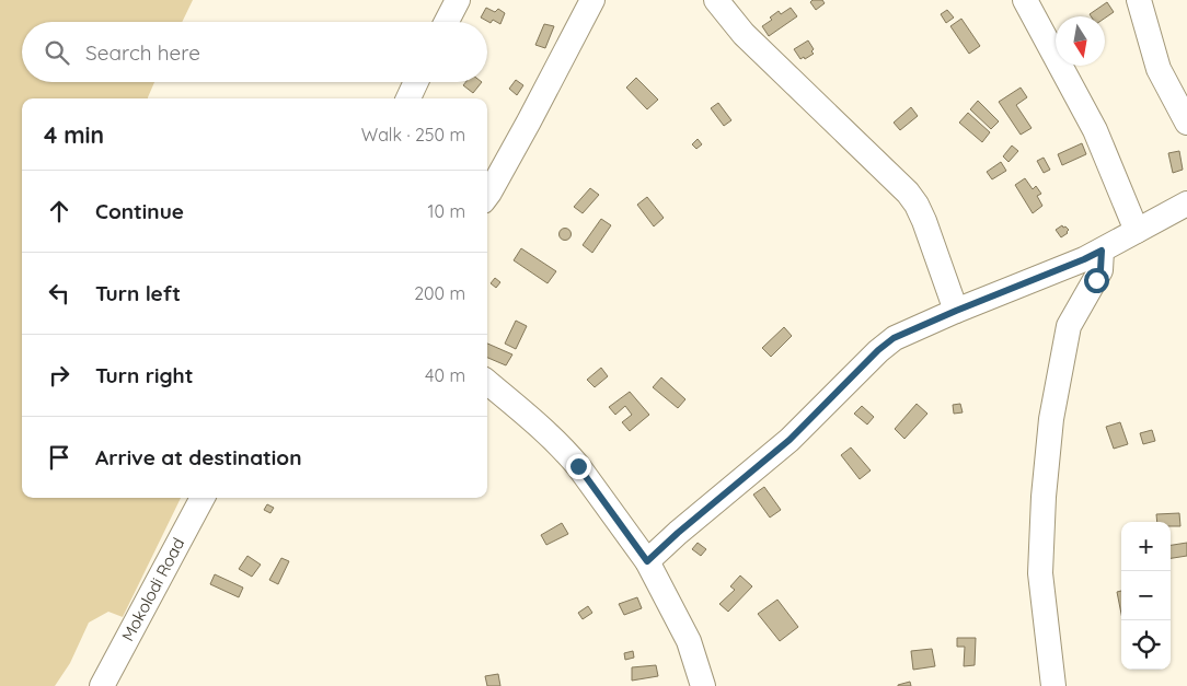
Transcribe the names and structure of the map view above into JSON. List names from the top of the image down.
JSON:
{
  "streets": {
    "street": ["Mokolodi Road"]
  },
  "north": "bottom",
  "page": {
    "search": "Search here",
    "heading": ["4 min", "Walk · 250 m"],
    "list": [
      ["Continue", "10 m"],
      ["Turn left", "200 m"],
      ["Turn right", "40 m"],
      "Arrive at destination"
    ],
    "map_buttons": ["+", "−"]
  }
}
